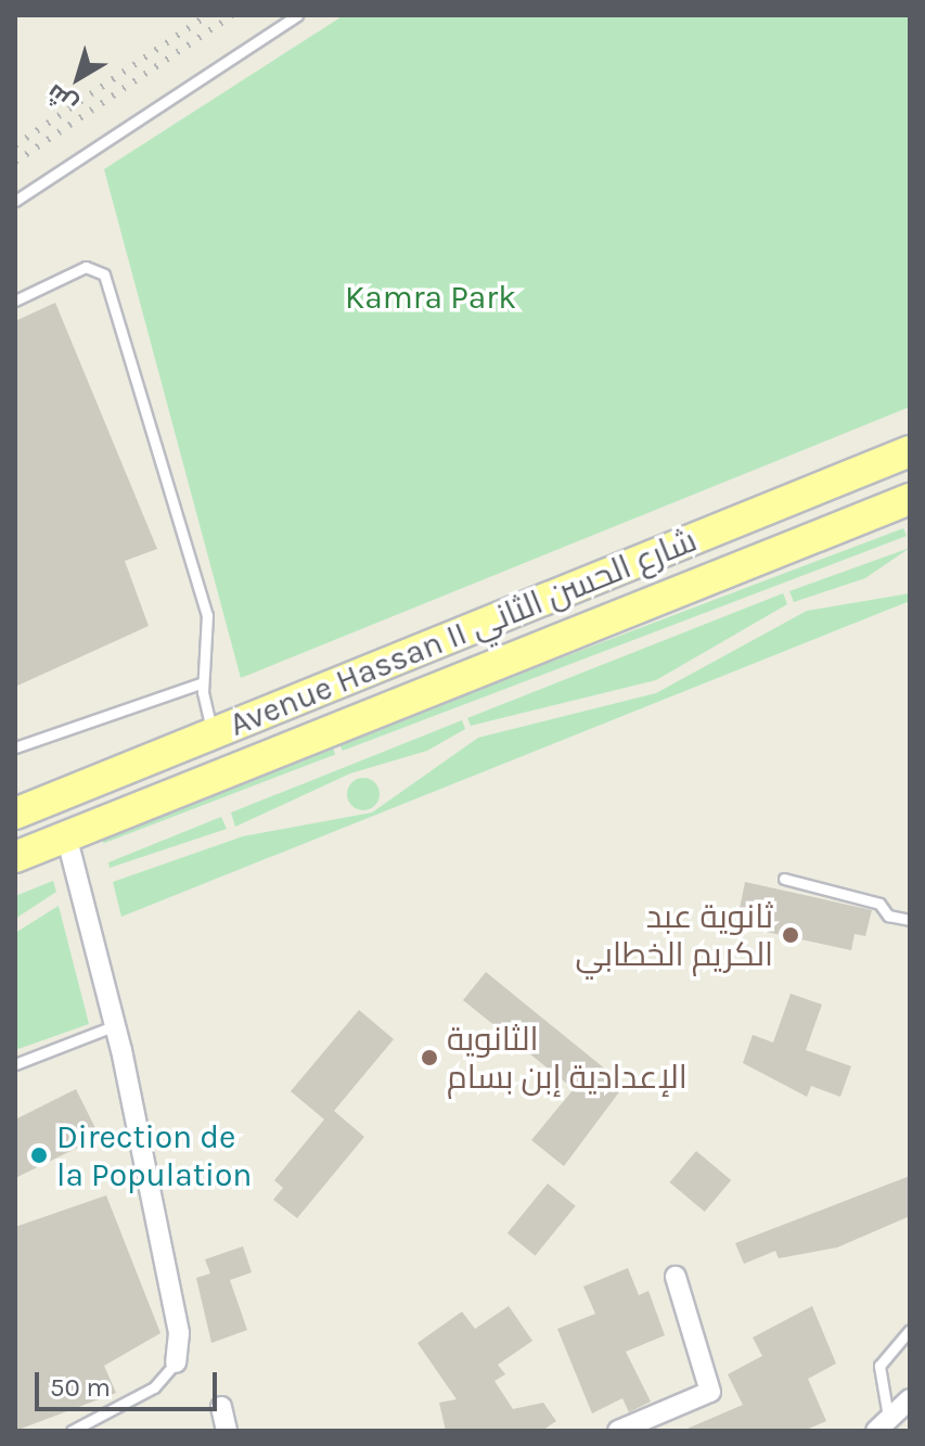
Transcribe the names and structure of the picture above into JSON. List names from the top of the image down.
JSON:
{
  "streets": {
    "main road": ["Avenue Hassan II شارع الحسن الثاني"]
  },
  "parks": ["Kamra Park"],
  "places": ["ثانوية عبد الكريم الخطابي", "الثانوية الإعدادية إبن بسام", "Direction de la Population"],
  "scale_bar": "50 m",
  "north": "bottom left"
}
